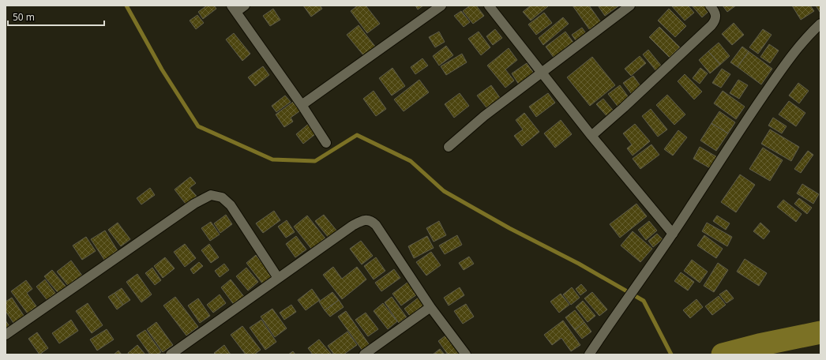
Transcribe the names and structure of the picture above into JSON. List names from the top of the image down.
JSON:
{
  "scale_bar": "50 m"
}
